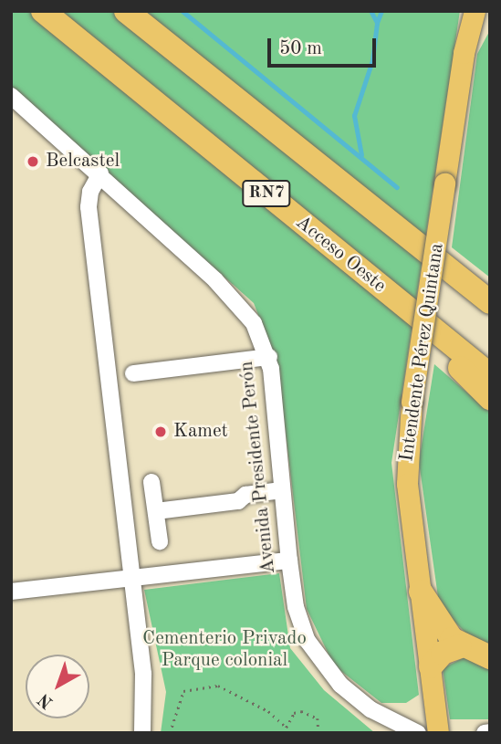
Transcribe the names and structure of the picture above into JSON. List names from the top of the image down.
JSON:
{
  "streets": {
    "highway": ["RN7", "Acceso Oeste"],
    "main road": ["Intendente Pérez Quintana"],
    "street": ["Avenida Presidente Perón"]
  },
  "parks": ["Cementerio Privado Parque colonial"],
  "places": ["Belcastel", "Kamet"],
  "scale_bar": "50 m",
  "north": "bottom left"
}
